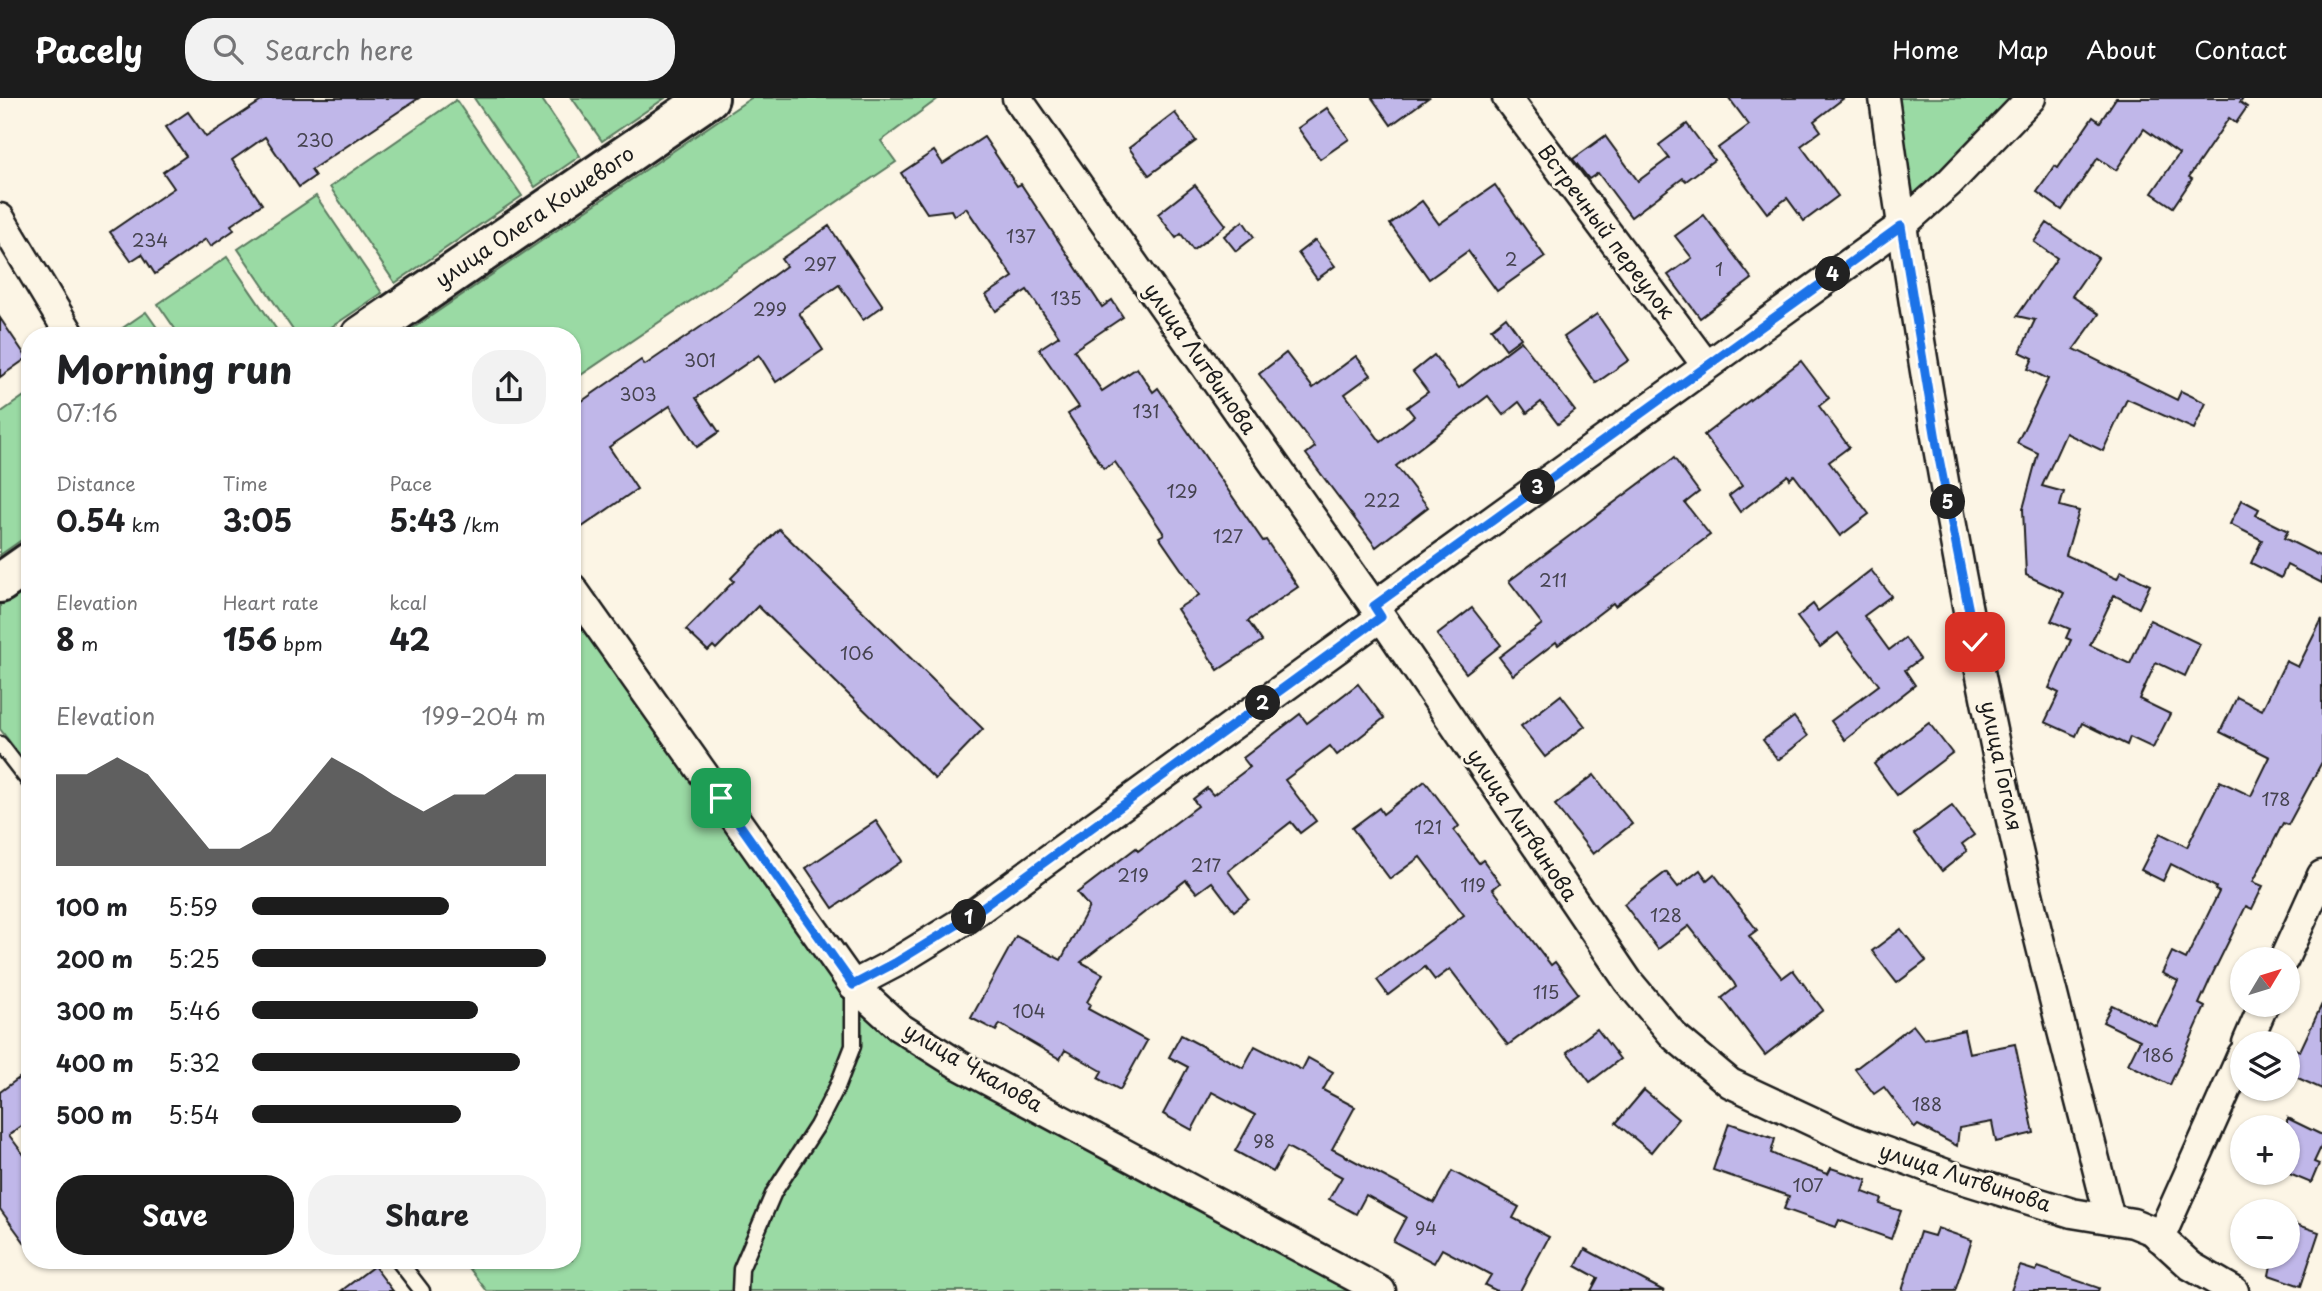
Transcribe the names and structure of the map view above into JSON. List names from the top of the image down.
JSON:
{
  "streets": {
    "main road": ["улица Олега Кошевого"],
    "street": [
      "Встречный переулок",
      "улица Литвинова",
      "улица Гоголя",
      "улица Чкалова"
    ]
  },
  "crossings": [
    ["улица Литвинова", "улица Гоголя"]
  ],
  "house_numbers": [
    "230",
    "137",
    "234",
    "2",
    "297",
    "1",
    "135",
    "299",
    "301",
    "303",
    "131",
    "129",
    "222",
    "127",
    "211",
    "106",
    "178",
    "121",
    "217",
    "219",
    "119",
    "128",
    "115",
    "104",
    "186",
    "188",
    "98",
    "107",
    "94"
  ],
  "north": "top right",
  "page": {
    "header": "Pacely",
    "search": "Search here",
    "nav": [
      "Home",
      "Map",
      "About",
      "Contact"
    ],
    "pins": [
      "4",
      "3",
      "5",
      "2",
      "1"
    ],
    "heading": ["Morning run", "07:16"],
    "stats": [
      ["Distance", "0.54 km"],
      ["Time", "3:05"],
      ["Pace", "5:43 /km"],
      ["Elevation", "8 m"],
      ["Heart rate", "156 bpm"],
      ["kcal", "42"]
    ],
    "chart": ["Elevation", "199–204 m"],
    "list": [
      {
        "name": "100 m",
        "note": "5:59"
      },
      {
        "name": "200 m",
        "note": "5:25"
      },
      {
        "name": "300 m",
        "note": "5:46"
      },
      {
        "name": "400 m",
        "note": "5:32"
      },
      {
        "name": "500 m",
        "note": "5:54"
      }
    ],
    "map_buttons": ["+", "−"],
    "buttons": ["Save", "Share"]
  }
}
